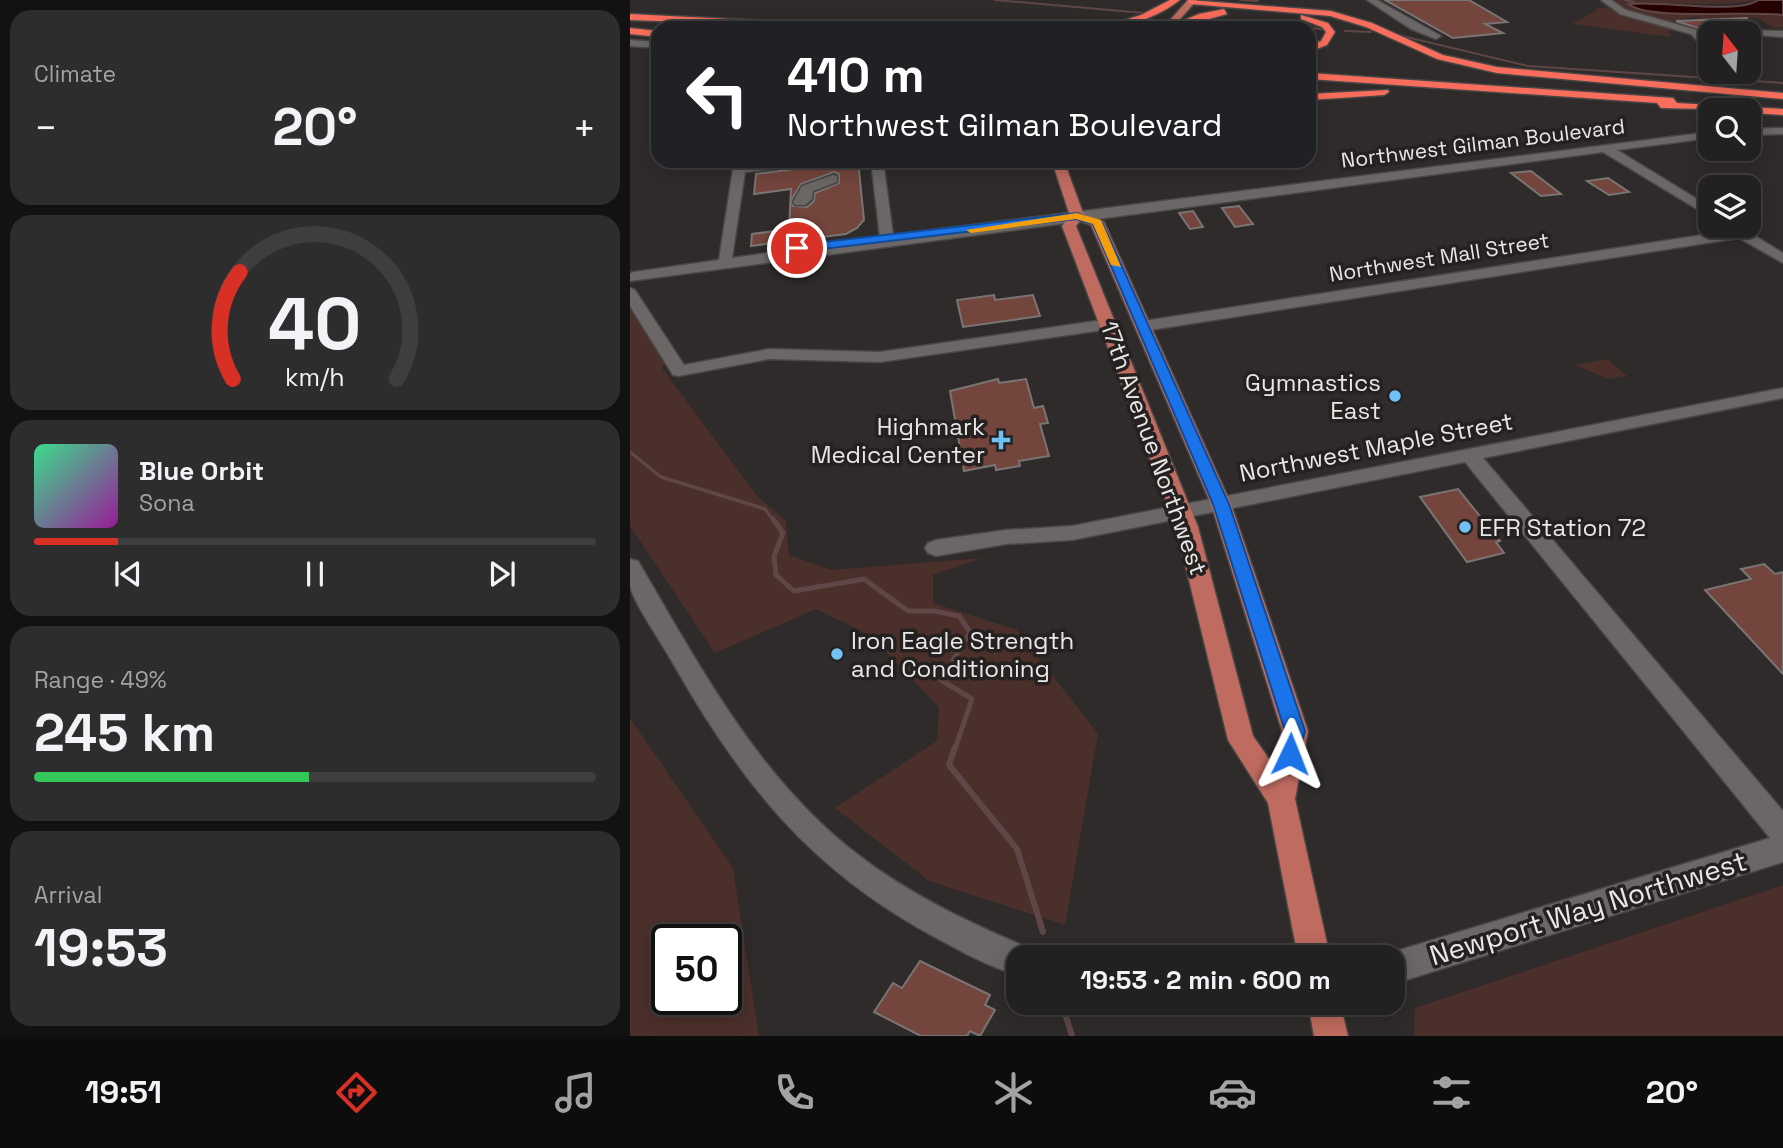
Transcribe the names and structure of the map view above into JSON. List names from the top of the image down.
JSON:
{
  "streets": {
    "main road": ["17th Avenue Northwest"],
    "street": [
      "Northwest Gilman Boulevard",
      "Northwest Mall Street",
      "Northwest Maple Street",
      "Newport Way Northwest"
    ]
  },
  "crossings": [
    ["Northwest Gilman Boulevard", "17th Avenue Northwest"],
    ["Northwest Mall Street", "17th Avenue Northwest"],
    ["Northwest Maple Street", "17th Avenue Northwest"]
  ],
  "places": {
    "other": ["Gymnastics East", "EFR Station 72", "Iron Eagle Strength and Conditioning"],
    "health": ["Highmark Medical Center"]
  },
  "north": "top",
  "page": {
    "tile": [
      "Climate",
      ["Range · 49%", "245 km"],
      ["Arrival", "19:53"]
    ],
    "turn": ["410 m", "Northwest Gilman Boulevard"],
    "heat": ["−", "20°", "+"],
    "song": ["Blue Orbit", "Sona"],
    "limit": "50",
    "trip": "19:53 · 2 min · 600 m",
    "tabs": ["19:51", "20°"],
    "gauge": ["40", "km/h"]
  }
}
